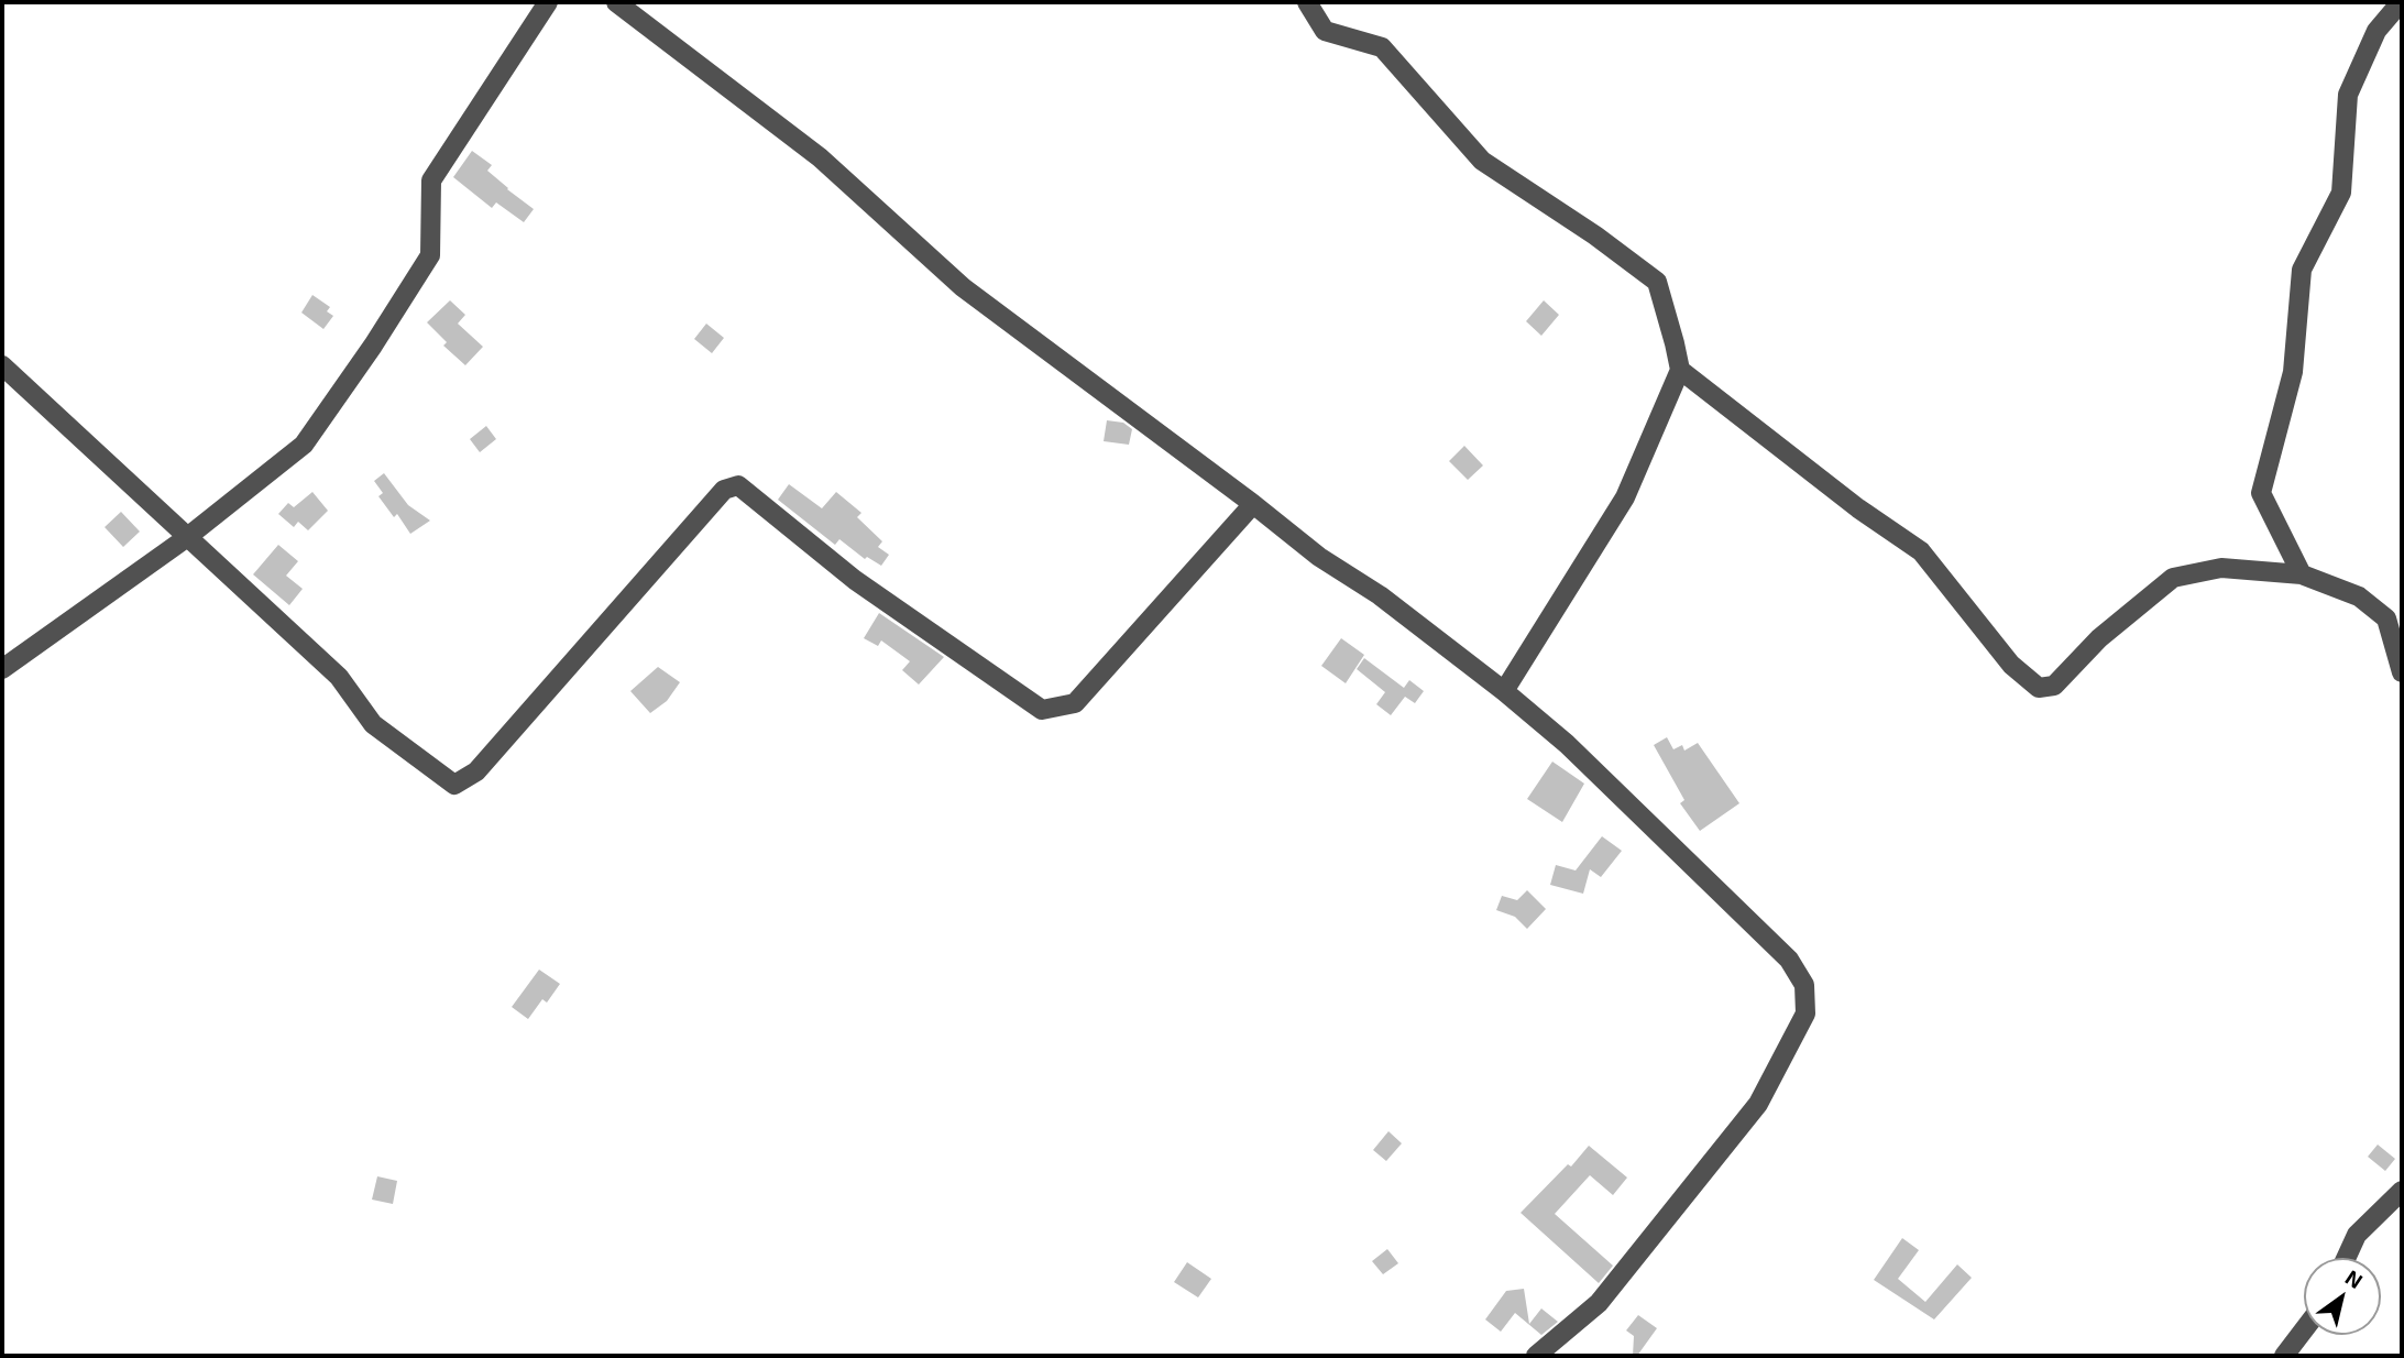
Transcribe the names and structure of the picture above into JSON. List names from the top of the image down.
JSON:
{
  "north": "top right"
}
